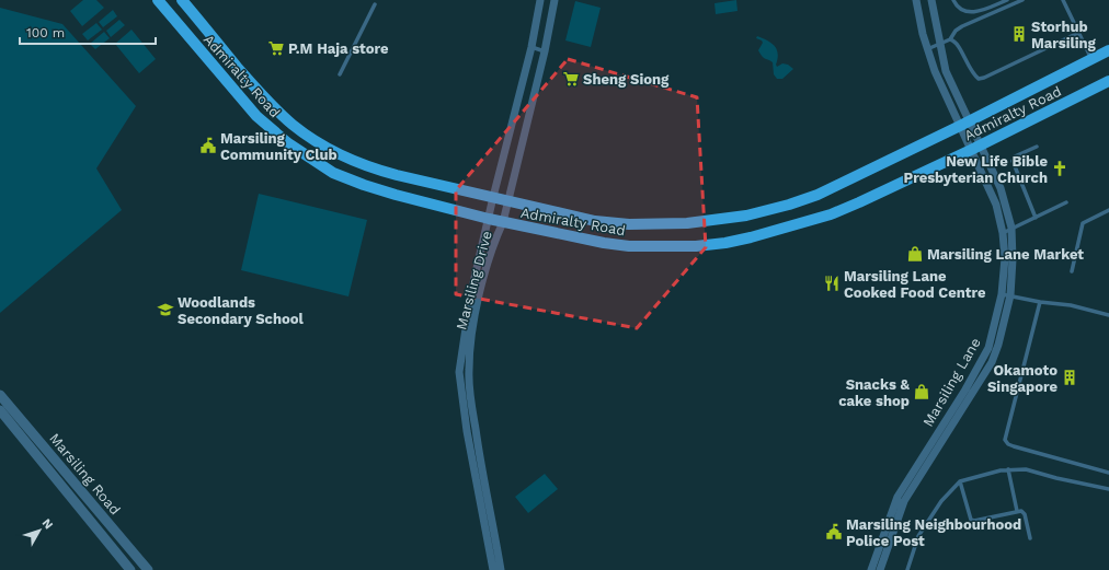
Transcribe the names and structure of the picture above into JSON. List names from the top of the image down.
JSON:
{
  "streets": {
    "main road": ["Admiralty Road"],
    "street": ["Marsiling Drive", "Marsiling Lane", "Marsiling Road"]
  },
  "crossings": [
    ["Admiralty Road", "Marsiling Drive"],
    ["Admiralty Road", "Marsiling Lane"]
  ],
  "places": {
    "building": ["Storhub Marsiling", "Okamoto Singapore"],
    "supermarket": ["P.M Haja store", "Sheng Siong"],
    "public building": ["Marsiling Community Club", "Marsiling Neighbourhood Police Post"],
    "church": ["New Life Bible Presbyterian Church"],
    "shop": ["Marsiling Lane Market", "Snacks & cake shop"],
    "restaurant": ["Marsiling Lane Cooked Food Centre"],
    "school or university": ["Woodlands Secondary School"]
  },
  "scale_bar": "100 m",
  "north": "top right"
}
